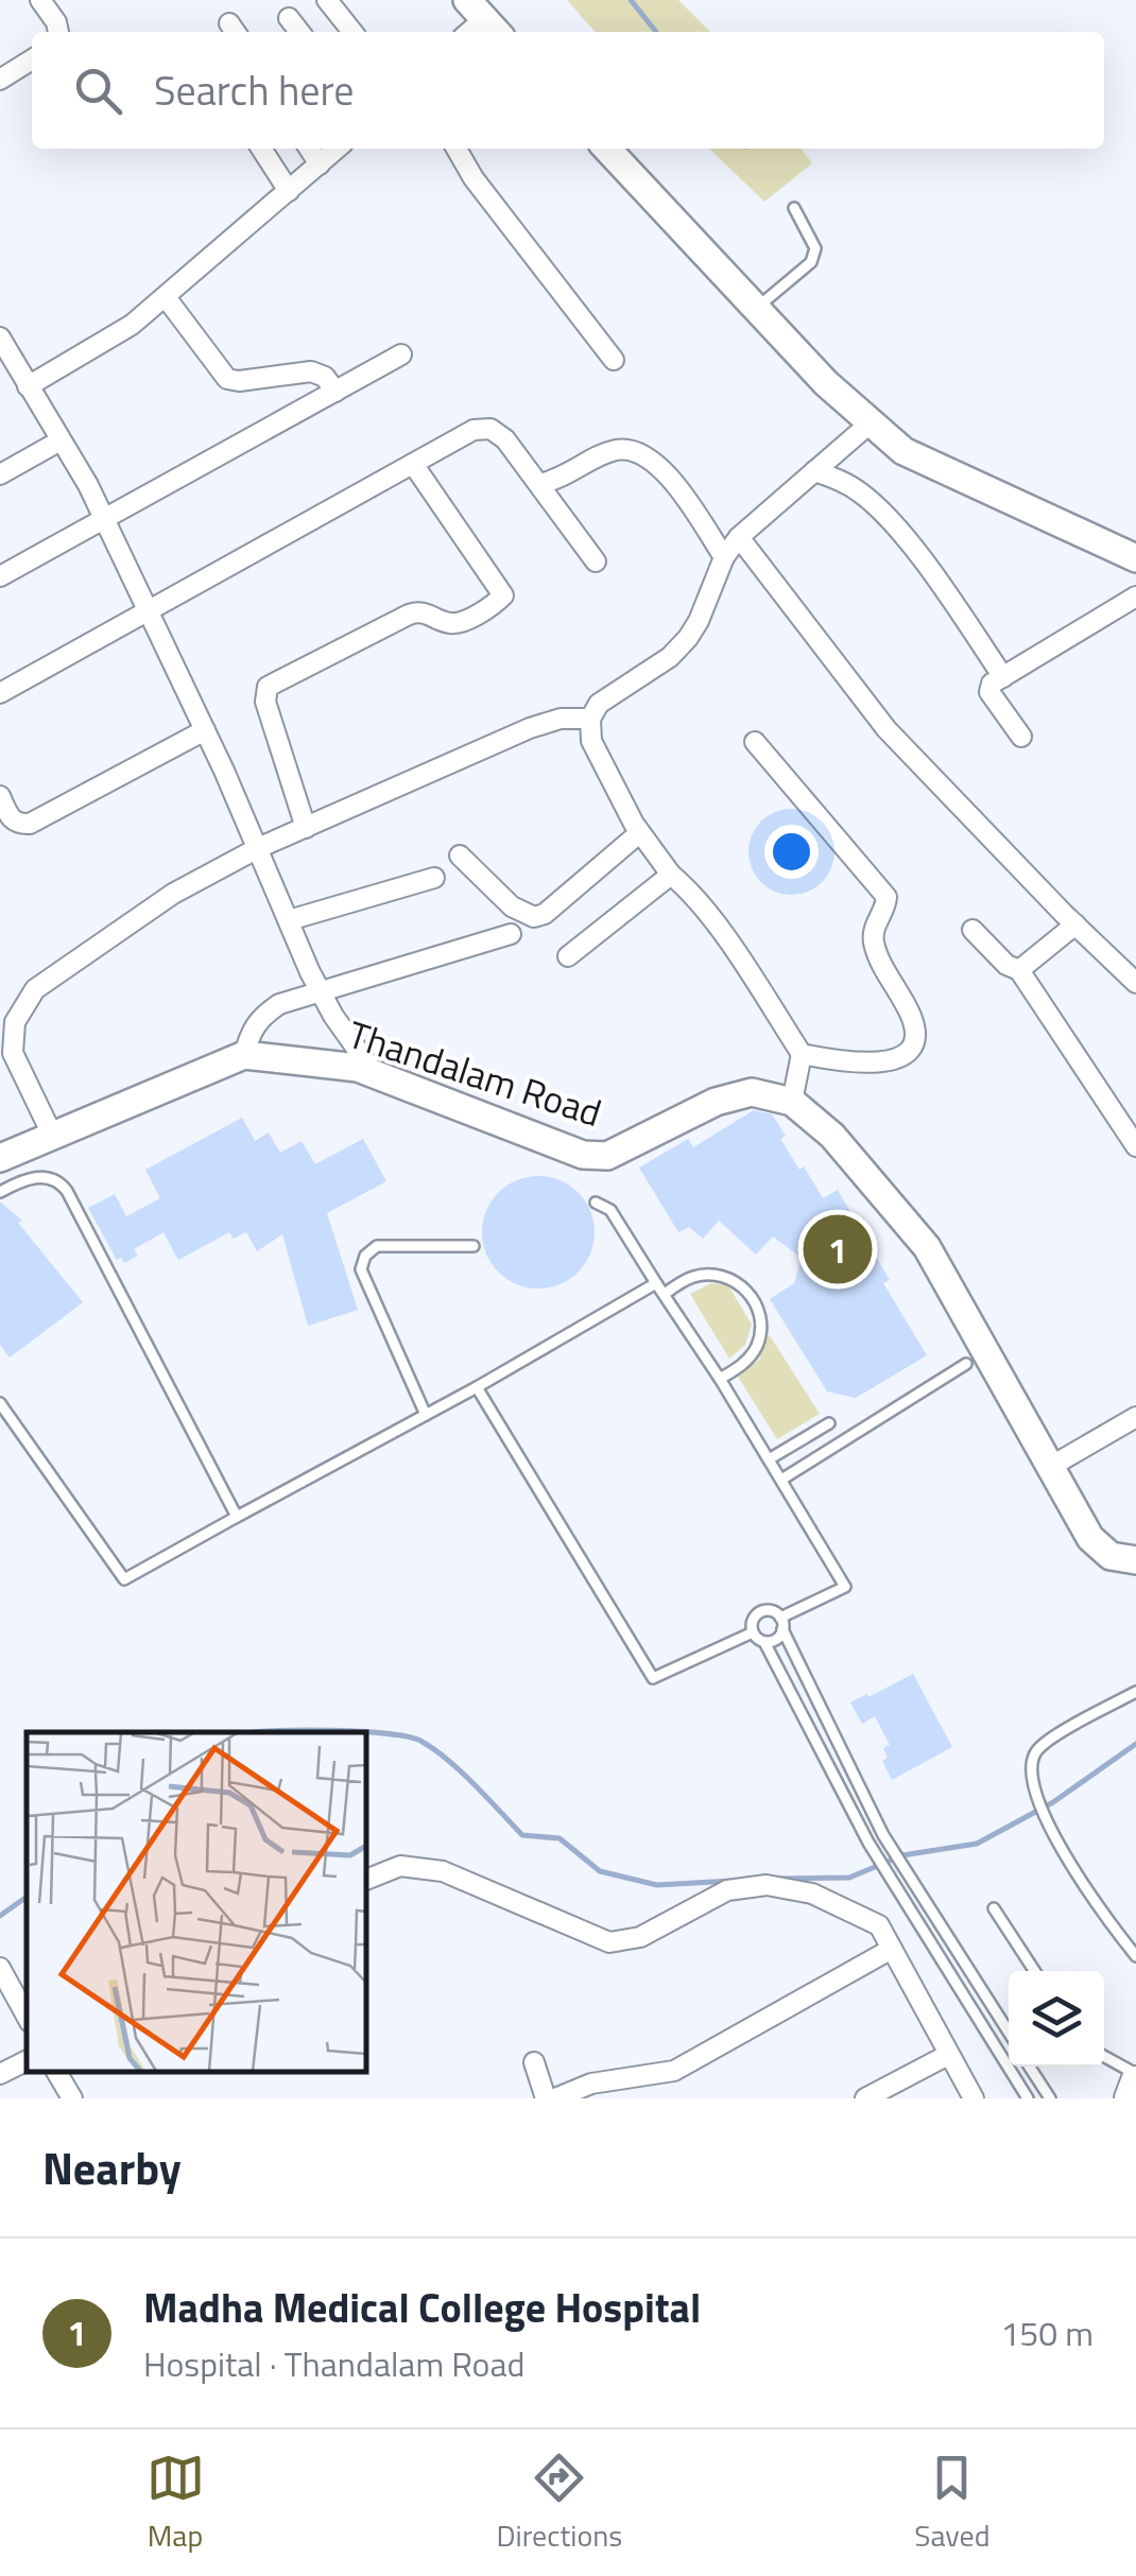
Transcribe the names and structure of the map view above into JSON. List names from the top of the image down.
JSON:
{
  "streets": {
    "street": ["Thandalam Road"]
  },
  "page": {
    "search": "Search here",
    "pins": "1",
    "heading": "Nearby",
    "list": [
      {
        "mark": "1",
        "name": "Madha Medical College Hospital",
        "note": "Hospital · Thandalam Road",
        "value": "150 m"
      }
    ],
    "nav": ["Map", "Directions", "Saved"]
  }
}
